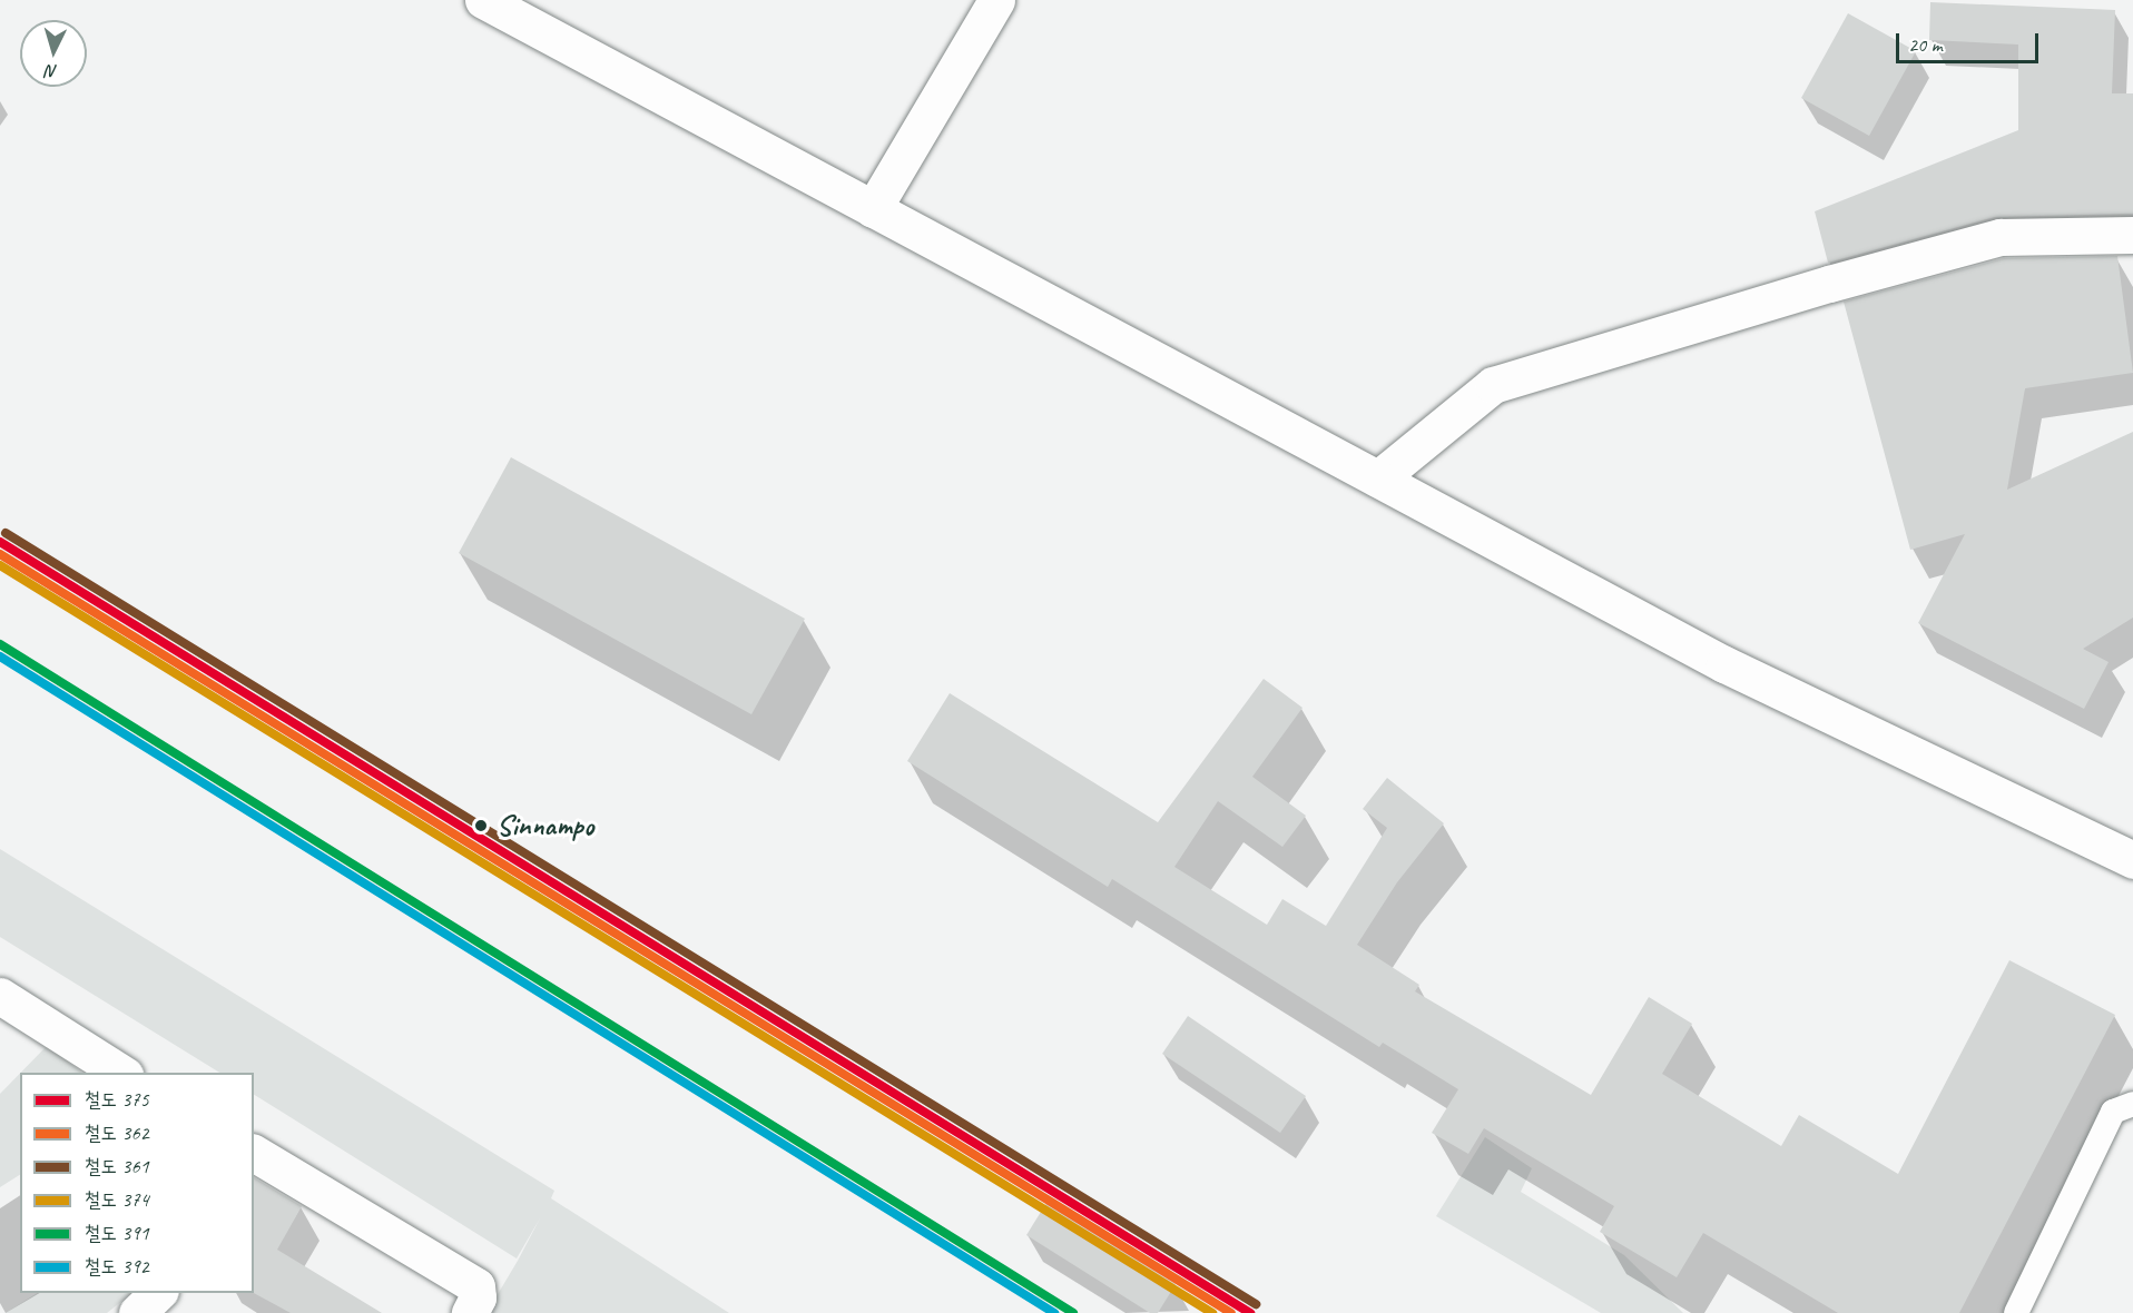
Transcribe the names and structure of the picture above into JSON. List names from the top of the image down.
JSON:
{
  "places": ["Sinnampo"],
  "lines": [
    "rail line 361",
    "rail line 375",
    "rail line 362",
    "rail line 374",
    "rail line 391",
    "rail line 392"
  ],
  "legend": [
    "철도 375",
    "철도 362",
    "철도 361",
    "철도 374",
    "철도 391",
    "철도 392"
  ],
  "scale_bar": "20 m",
  "north": "bottom"
}
